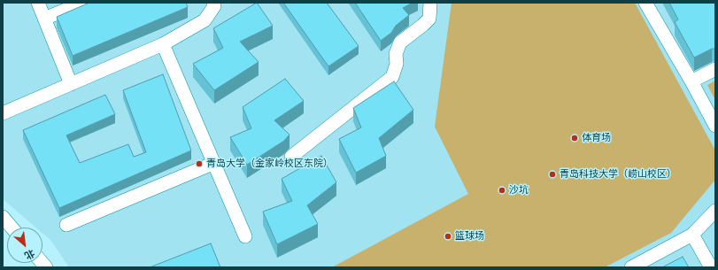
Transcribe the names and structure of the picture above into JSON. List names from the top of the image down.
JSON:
{
  "places": [
    "体育场",
    "青岛大学（金家岭校区东院）",
    "青岛科技大学（崂山校区）",
    "沙坑",
    "篮球场"
  ],
  "north": "bottom right"
}
